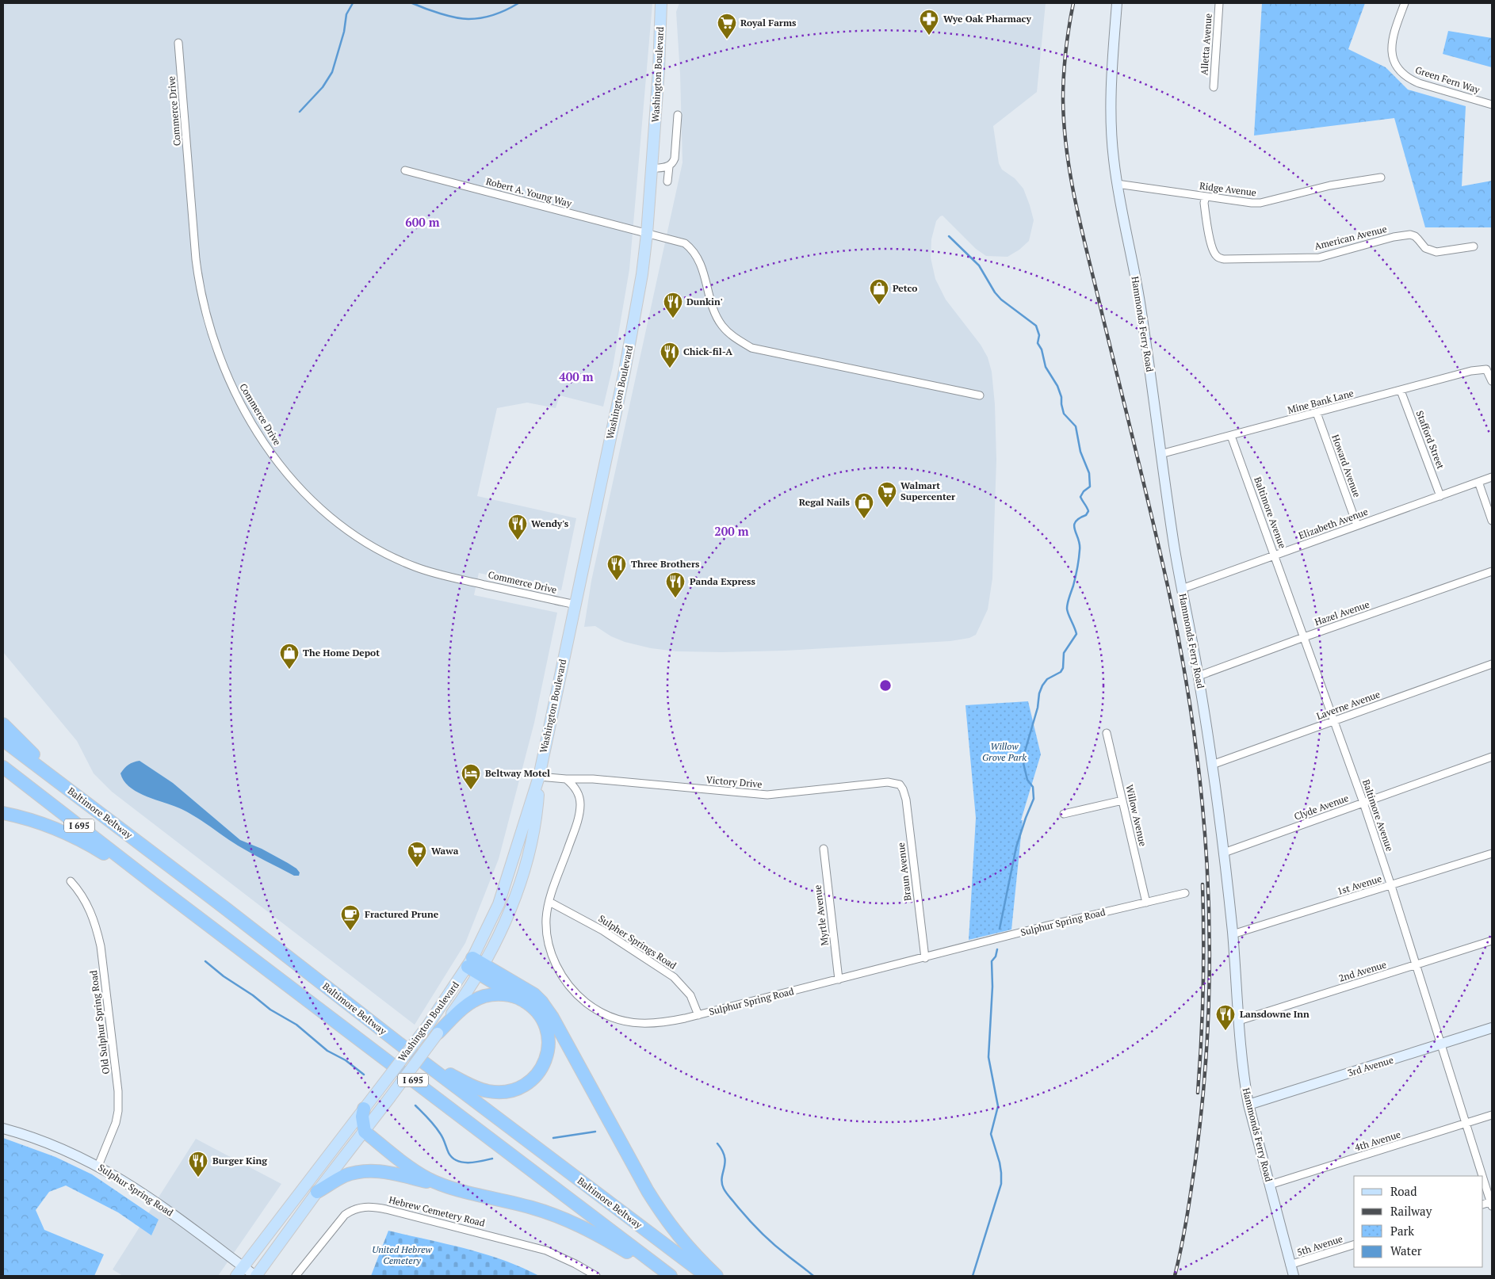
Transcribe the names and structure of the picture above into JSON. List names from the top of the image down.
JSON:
{
  "streets": {
    "highway": ["Baltimore Beltway", "I 695"],
    "main road": ["Washington Boulevard"],
    "street": [
      "Alletta Avenue",
      "Green Fern Way",
      "Commerce Drive",
      "Ridge Avenue",
      "Robert A. Young Way",
      "American Avenue",
      "Hammonds Ferry Road",
      "Mine Bank Lane",
      "Stafford Street",
      "Howard Avenue",
      "Baltimore Avenue",
      "Elizabeth Avenue",
      "Hazel Avenue",
      "Laverne Avenue",
      "Victory Drive",
      "Clyde Avenue",
      "Willow Avenue",
      "Braun Avenue",
      "1st Avenue",
      "Myrtle Avenue",
      "Sulphur Spring Road",
      "Sulpher Springs Road",
      "2nd Avenue",
      "Old Sulphur Spring Road",
      "3rd Avenue",
      "4th Avenue",
      "Hebrew Cemetery Road",
      "5th Avenue"
    ]
  },
  "crossings": [
    ["Washington Boulevard", "Commerce Drive"],
    ["Washington Boulevard", "Robert A. Young Way"],
    ["Washington Boulevard", "Sulphur Spring Road"],
    ["Ridge Avenue", "American Avenue"],
    ["Ridge Avenue", "Hammonds Ferry Road"],
    ["Hammonds Ferry Road", "Mine Bank Lane"],
    ["Hammonds Ferry Road", "Elizabeth Avenue"],
    ["Hammonds Ferry Road", "Hazel Avenue"],
    ["Hammonds Ferry Road", "Laverne Avenue"],
    ["Hammonds Ferry Road", "Clyde Avenue"],
    ["Hammonds Ferry Road", "1st Avenue"],
    ["Hammonds Ferry Road", "2nd Avenue"],
    ["Hammonds Ferry Road", "3rd Avenue"],
    ["Hammonds Ferry Road", "4th Avenue"],
    ["Hammonds Ferry Road", "5th Avenue"],
    ["Mine Bank Lane", "Stafford Street"],
    ["Mine Bank Lane", "Howard Avenue"],
    ["Mine Bank Lane", "Baltimore Avenue"],
    ["Stafford Street", "Elizabeth Avenue"],
    ["Howard Avenue", "Elizabeth Avenue"],
    ["Baltimore Avenue", "Elizabeth Avenue"],
    ["Baltimore Avenue", "Hazel Avenue"],
    ["Baltimore Avenue", "Laverne Avenue"],
    ["Baltimore Avenue", "Clyde Avenue"],
    ["Baltimore Avenue", "1st Avenue"],
    ["Baltimore Avenue", "2nd Avenue"],
    ["Baltimore Avenue", "3rd Avenue"],
    ["Baltimore Avenue", "4th Avenue"],
    ["Victory Drive", "Braun Avenue"],
    ["Victory Drive", "Sulphur Spring Road"],
    ["Willow Avenue", "Sulphur Spring Road"],
    ["Braun Avenue", "Sulphur Spring Road"],
    ["Myrtle Avenue", "Sulphur Spring Road"],
    ["Sulphur Spring Road", "Sulpher Springs Road"],
    ["Sulphur Spring Road", "Old Sulphur Spring Road"]
  ],
  "parks": ["Willow Grove Park", "United Hebrew Cemetery"],
  "places": {
    "pharmacy": ["Wye Oak Pharmacy"],
    "supermarket": ["Royal Farms", "Walmart Supercenter", "Wawa"],
    "shop": ["Petco", "Regal Nails", "The Home Depot"],
    "restaurant": [
      "Dunkin'",
      "Chick-fil-A",
      "Wendy's",
      "Three Brothers",
      "Panda Express",
      "Lansdowne Inn",
      "Burger King"
    ],
    "hotel": ["Beltway Motel"],
    "cafe": ["Fractured Prune"]
  },
  "legend": [
    "Road",
    "Railway",
    "Park",
    "Water"
  ],
  "rings": ["600 m", "400 m", "200 m"]
}
